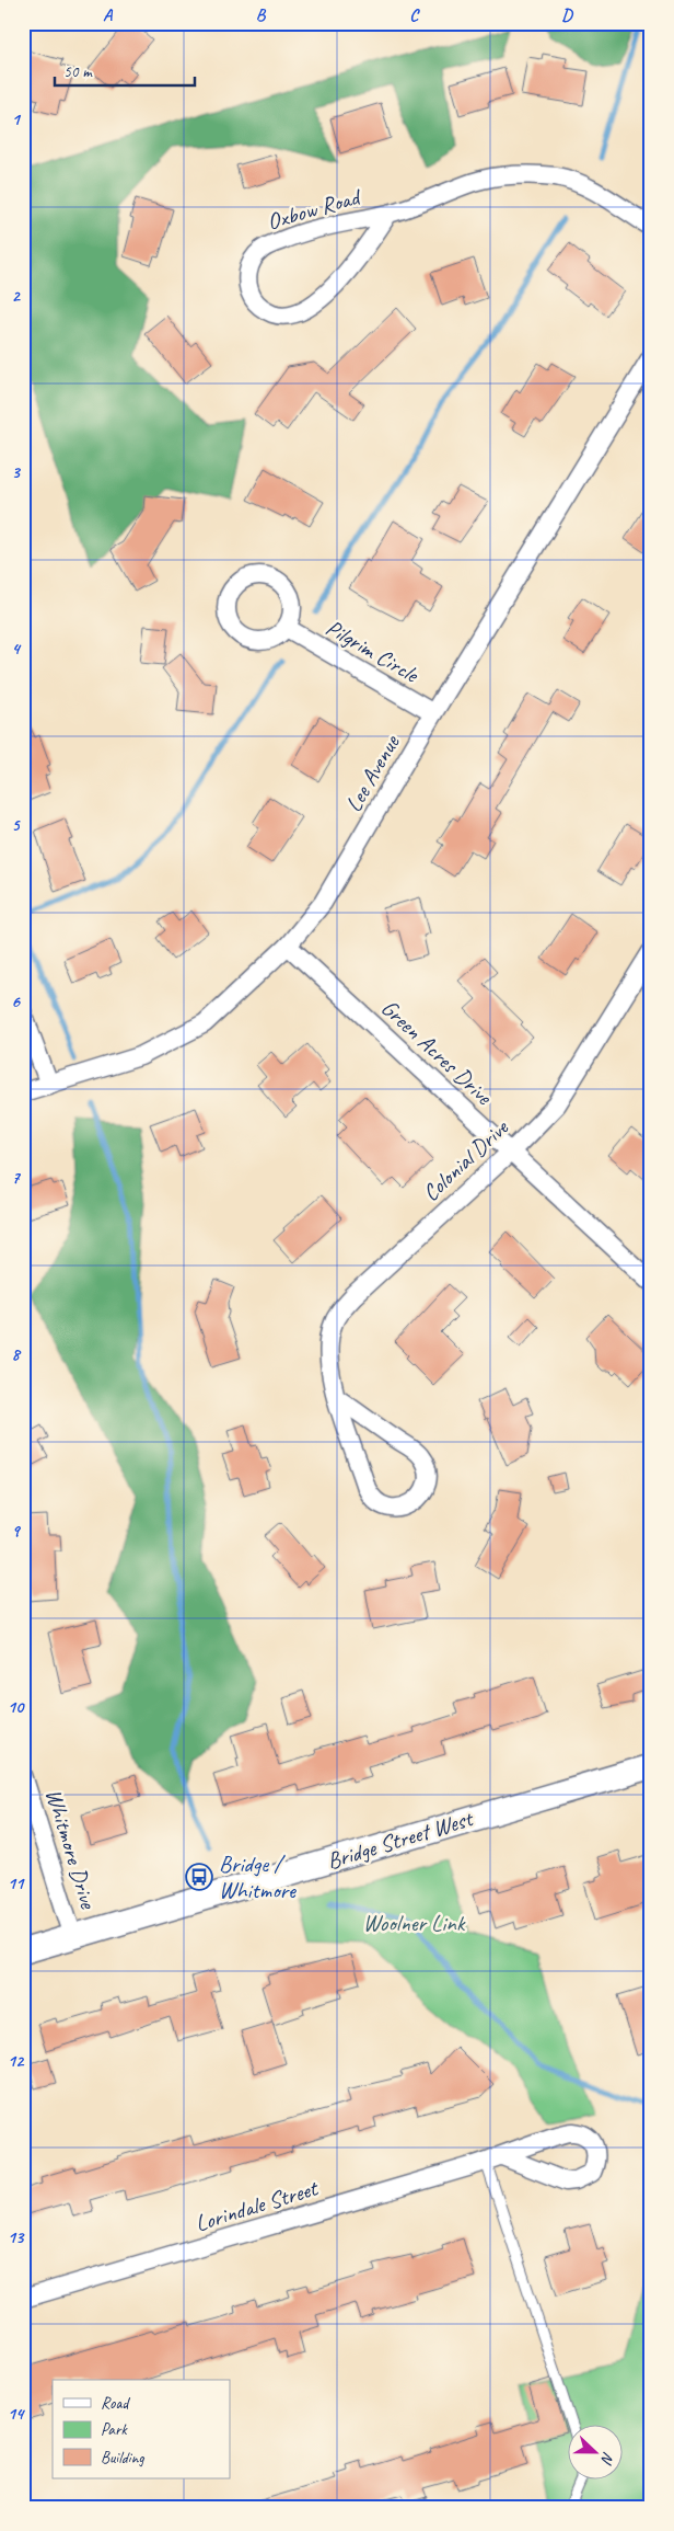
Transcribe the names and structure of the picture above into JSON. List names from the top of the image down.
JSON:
{
  "streets": {
    "main road": ["Bridge Street West"],
    "street": [
      "Oxbow Road",
      "Pilgrim Circle",
      "Lee Avenue",
      "Green Acres Drive",
      "Colonial Drive",
      "Whitmore Drive",
      "Lorindale Street"
    ]
  },
  "crossings": [
    ["Pilgrim Circle", "Lee Avenue"],
    ["Lee Avenue", "Green Acres Drive"],
    ["Green Acres Drive", "Colonial Drive"],
    ["Bridge Street West", "Whitmore Drive"]
  ],
  "parks": ["Woolner Link"],
  "places": {
    "bus stop": ["Bridge / Whitmore"]
  },
  "legend": ["Road", "Park", "Building"],
  "scale_bar": "50 m",
  "north": "right",
  "grid": {
    "columns": [
      "A",
      "B",
      "C",
      "D"
    ],
    "rows": [
      "1",
      "2",
      "3",
      "4",
      "5",
      "6",
      "7",
      "8",
      "9",
      "10",
      "11",
      "12",
      "13",
      "14"
    ]
  }
}
